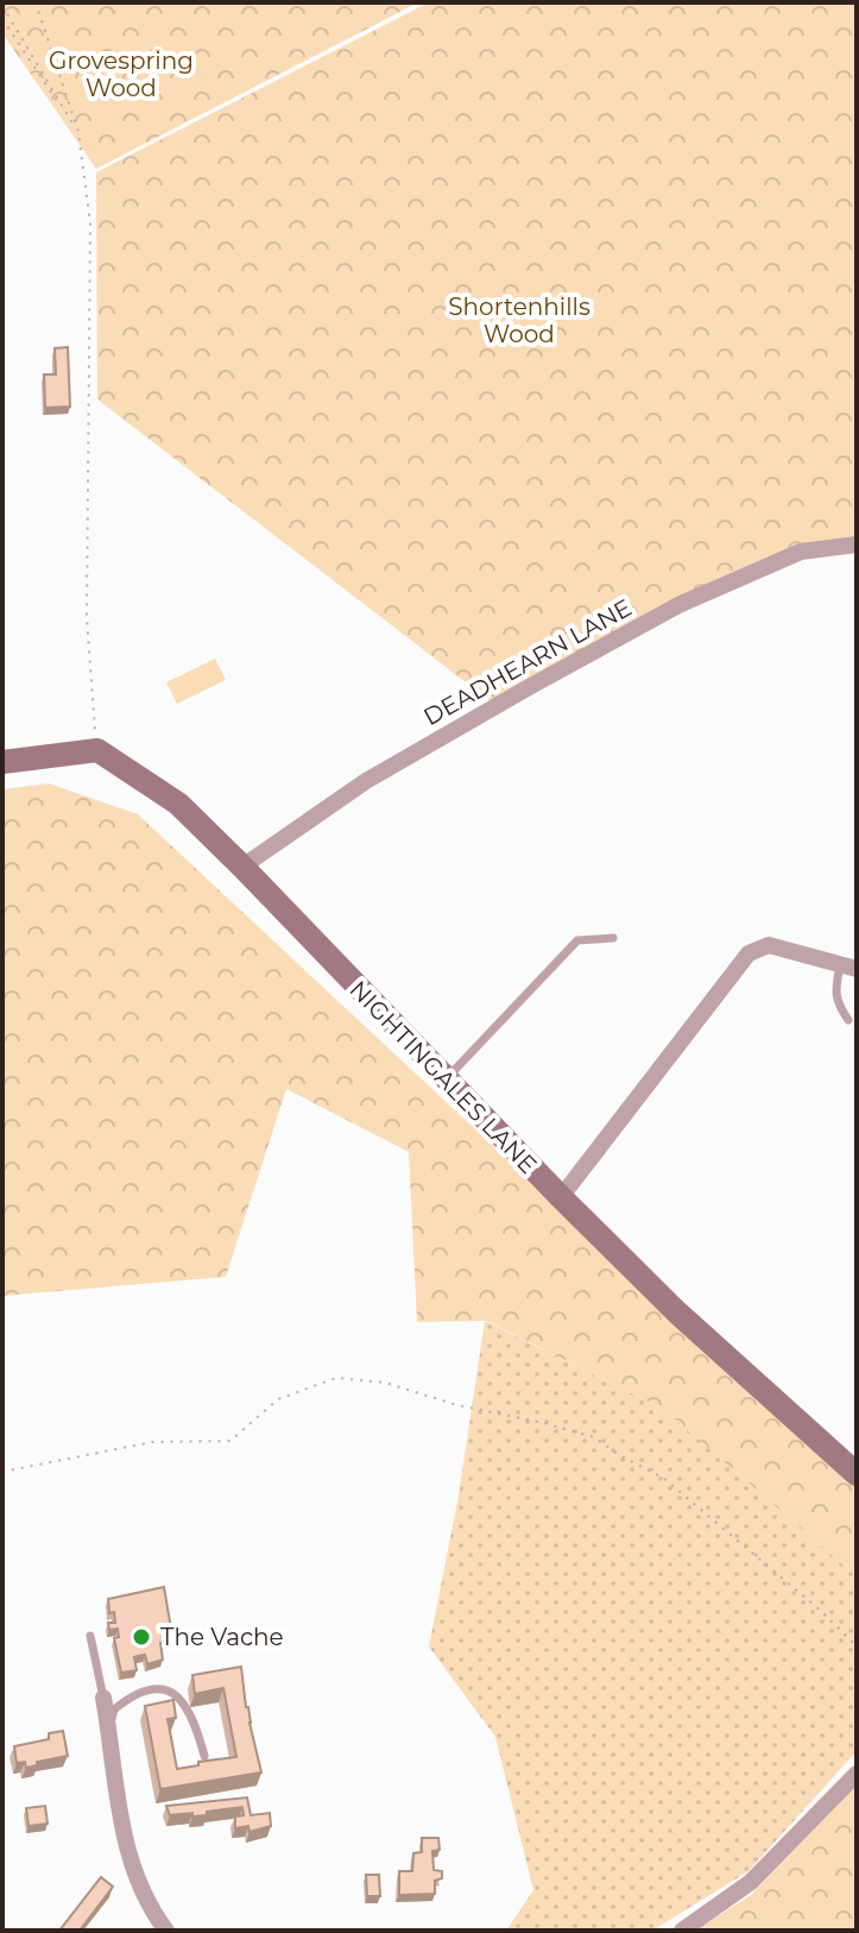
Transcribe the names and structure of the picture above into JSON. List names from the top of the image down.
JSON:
{
  "streets": {
    "main road": ["NIGHTINGALES LANE"],
    "street": ["DEADHEARN LANE"]
  },
  "crossings": [
    ["DEADHEARN LANE", "NIGHTINGALES LANE"]
  ],
  "parks": ["Grovespring Wood", "Shortenhills Wood"],
  "places": ["The Vache"]
}
